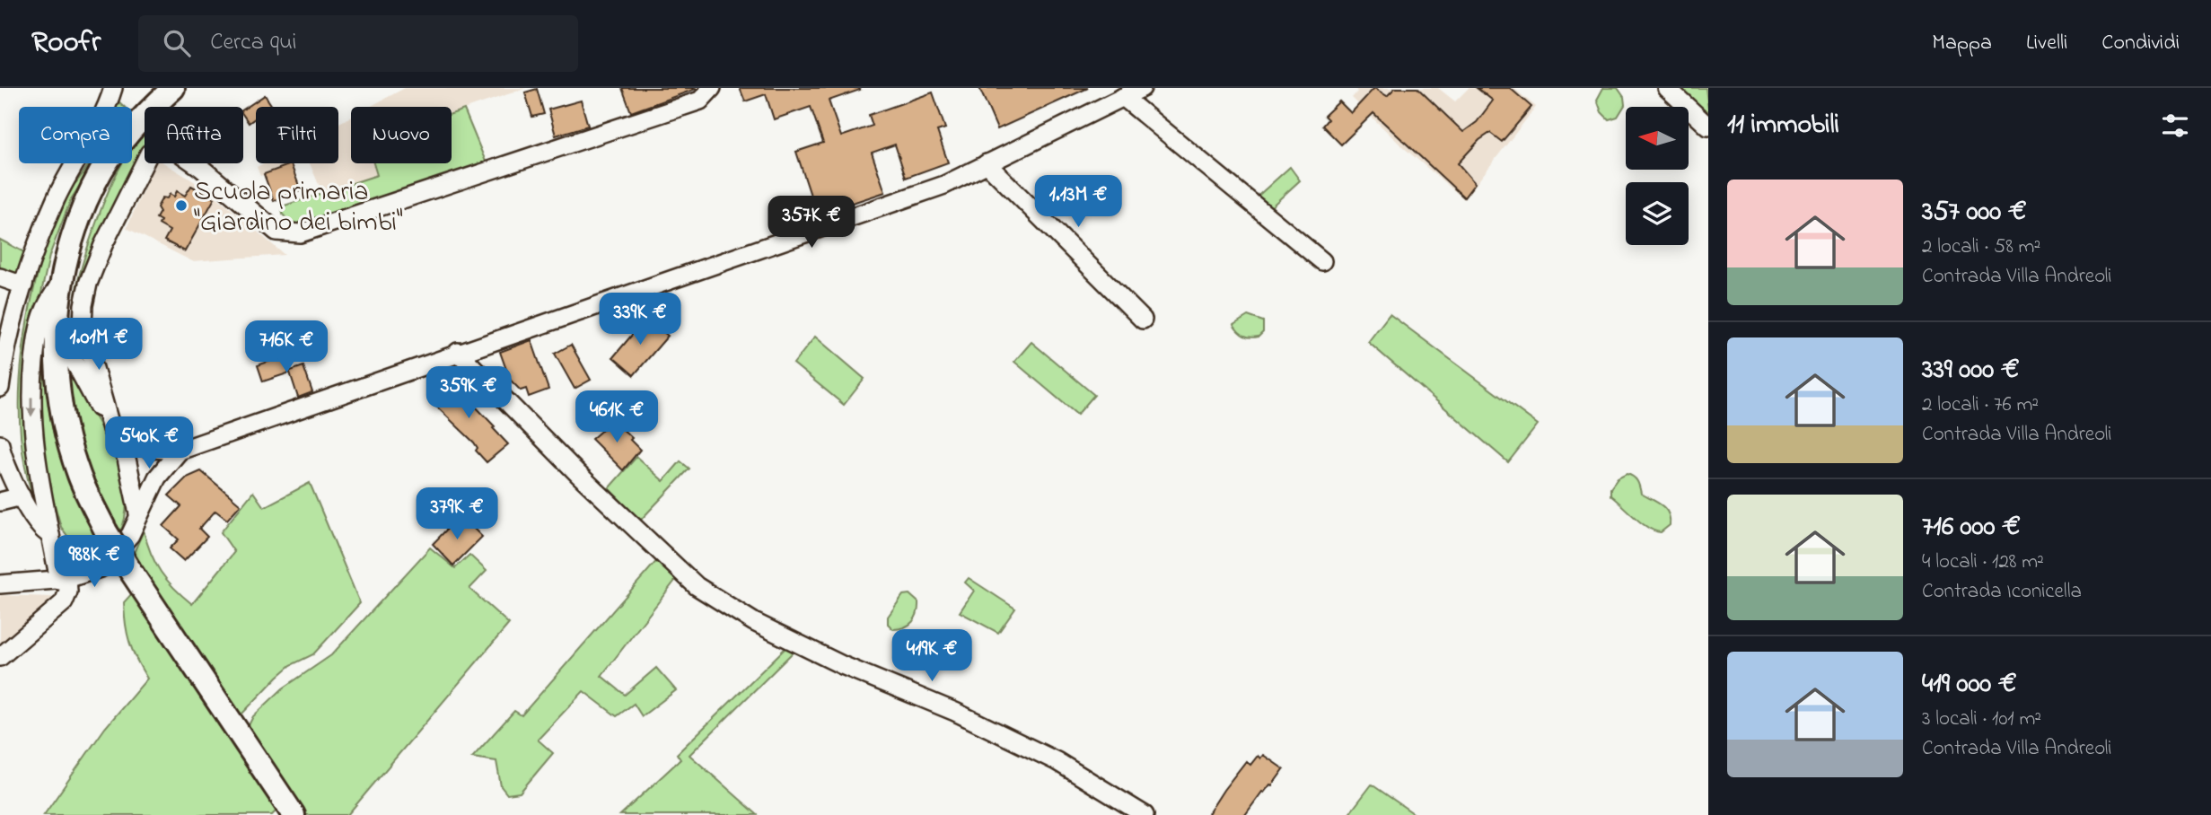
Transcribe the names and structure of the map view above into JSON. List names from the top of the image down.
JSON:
{
  "places": ["Scuola primaria \"Giardino dei bimbi\""],
  "north": "left",
  "page": {
    "header": "Roofr",
    "search": "Cerca qui",
    "nav": ["Mappa", "Livelli", "Condividi"],
    "heading": "11 immobili",
    "chip": [
      "Compra",
      "Affitta",
      "Filtri",
      "Nuovo"
    ],
    "list": [
      {
        "name": "357 000 €",
        "note": "2 locali · 58 m² · Contrada Villa Andreoli"
      },
      {
        "name": "339 000 €",
        "note": "2 locali · 76 m² · Contrada Villa Andreoli"
      },
      {
        "name": "716 000 €",
        "note": "4 locali · 128 m² · Contrada Iconicella"
      },
      {
        "name": "419 000 €",
        "note": "3 locali · 101 m² · Contrada Villa Andreoli"
      }
    ],
    "price": [
      "1.13M €",
      "357K €",
      "339K €",
      "1.01M €",
      "716K €",
      "359K €",
      "461K €",
      "540K €",
      "379K €",
      "988K €",
      "419K €"
    ]
  }
}
